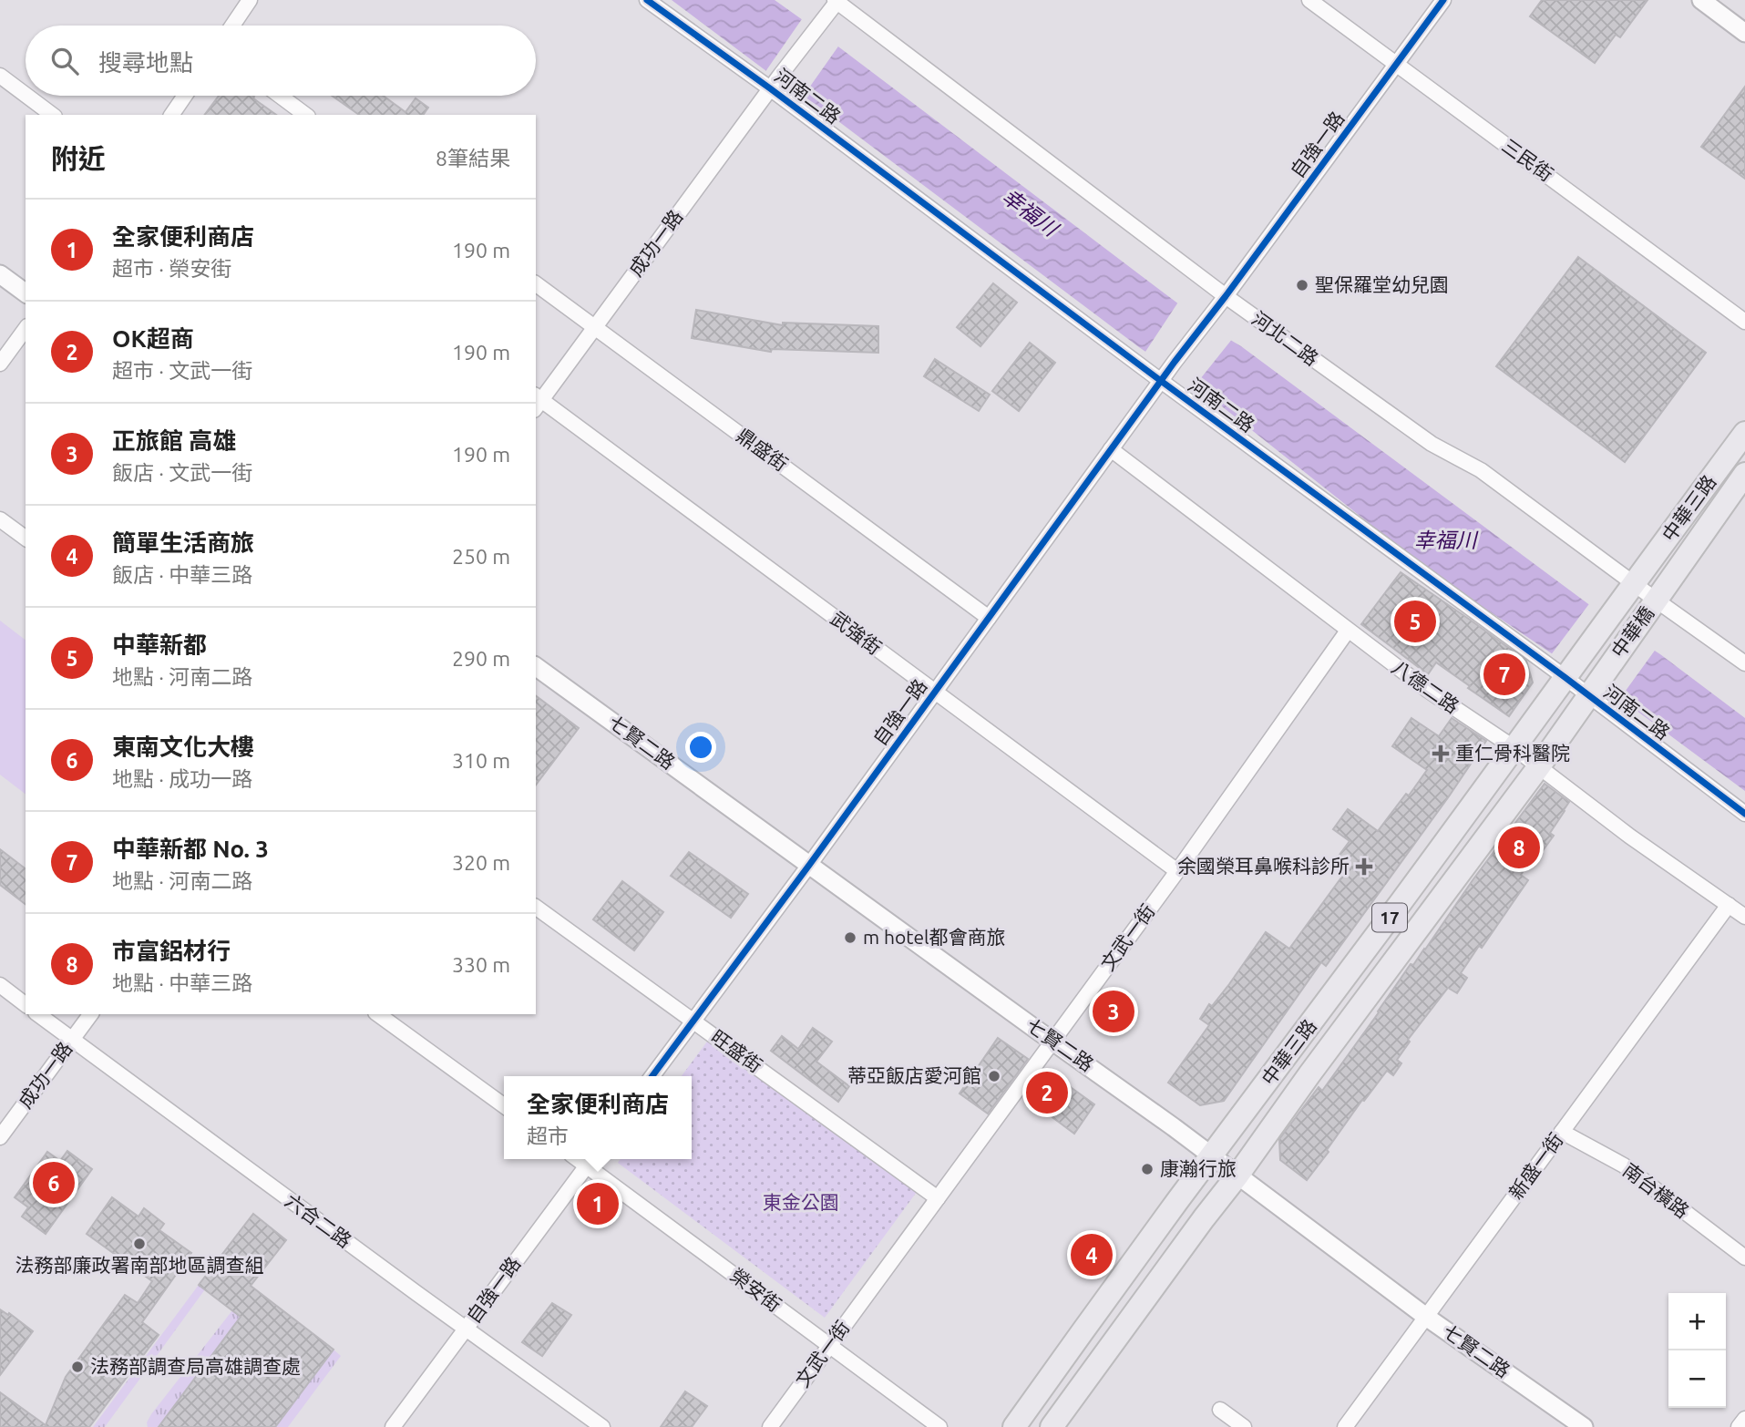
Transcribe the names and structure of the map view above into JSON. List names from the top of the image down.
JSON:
{
  "streets": {
    "main road": ["中華三路", "中華橋", "17"],
    "street": [
      "河南二路",
      "自強一路",
      "三民街",
      "成功一路",
      "河北二路",
      "鼎盛街",
      "武強街",
      "八德二路",
      "七賢二路",
      "文武一街",
      "旺盛街",
      "新盛一街",
      "南台橫路",
      "六合二路",
      "榮安街"
    ]
  },
  "crossings": [
    ["河南二路", "自強一路"],
    ["河南二路", "成功一路"],
    ["河南二路", "中華三路"],
    ["河南二路", "中華橋"],
    ["自強一路", "三民街"],
    ["自強一路", "河北二路"],
    ["自強一路", "鼎盛街"],
    ["自強一路", "武強街"],
    ["自強一路", "八德二路"],
    ["自強一路", "七賢二路"],
    ["自強一路", "旺盛街"],
    ["自強一路", "六合二路"],
    ["自強一路", "榮安街"],
    ["成功一路", "河北二路"],
    ["成功一路", "鼎盛街"],
    ["成功一路", "武強街"],
    ["成功一路", "六合二路"],
    ["河北二路", "中華三路"],
    ["河北二路", "中華橋"],
    ["中華三路", "中華橋"],
    ["中華三路", "八德二路"],
    ["中華三路", "七賢二路"],
    ["武強街", "文武一街"],
    ["八德二路", "文武一街"],
    ["八德二路", "新盛一街"],
    ["七賢二路", "文武一街"],
    ["七賢二路", "新盛一街"],
    ["文武一街", "旺盛街"],
    ["文武一街", "榮安街"],
    ["新盛一街", "南台橫路"]
  ],
  "water": ["幸福川"],
  "parks": ["東金公園"],
  "places": {
    "other": [
      "聖保羅堂幼兒園",
      "m hotel都會商旅",
      "蒂亞飯店愛河館",
      "康瀚行旅",
      "法務部廉政署南部地區調查組",
      "法務部調查局高雄調查處"
    ],
    "health": ["重仁骨科醫院", "余國榮耳鼻喉科診所"]
  },
  "page": {
    "search": "搜尋地點",
    "heading": ["附近", "8筆結果"],
    "list": [
      {
        "mark": "1",
        "name": "全家便利商店",
        "note": "超市 · 榮安街",
        "value": "190 m"
      },
      {
        "mark": "2",
        "name": "OK超商",
        "note": "超市 · 文武一街",
        "value": "190 m"
      },
      {
        "mark": "3",
        "name": "正旅館 高雄",
        "note": "飯店 · 文武一街",
        "value": "190 m"
      },
      {
        "mark": "4",
        "name": "簡單生活商旅",
        "note": "飯店 · 中華三路",
        "value": "250 m"
      },
      {
        "mark": "5",
        "name": "中華新都",
        "note": "地點 · 河南二路",
        "value": "290 m"
      },
      {
        "mark": "6",
        "name": "東南文化大樓",
        "note": "地點 · 成功一路",
        "value": "310 m"
      },
      {
        "mark": "7",
        "name": "中華新都 No. 3",
        "note": "地點 · 河南二路",
        "value": "320 m"
      },
      {
        "mark": "8",
        "name": "市富鋁材行",
        "note": "地點 · 中華三路",
        "value": "330 m"
      }
    ],
    "pins": [
      "5",
      "7",
      "8",
      "3",
      "2",
      "6",
      "1",
      "4"
    ],
    "popup": ["全家便利商店", "超市"],
    "map_buttons": ["+", "−"]
  }
}
